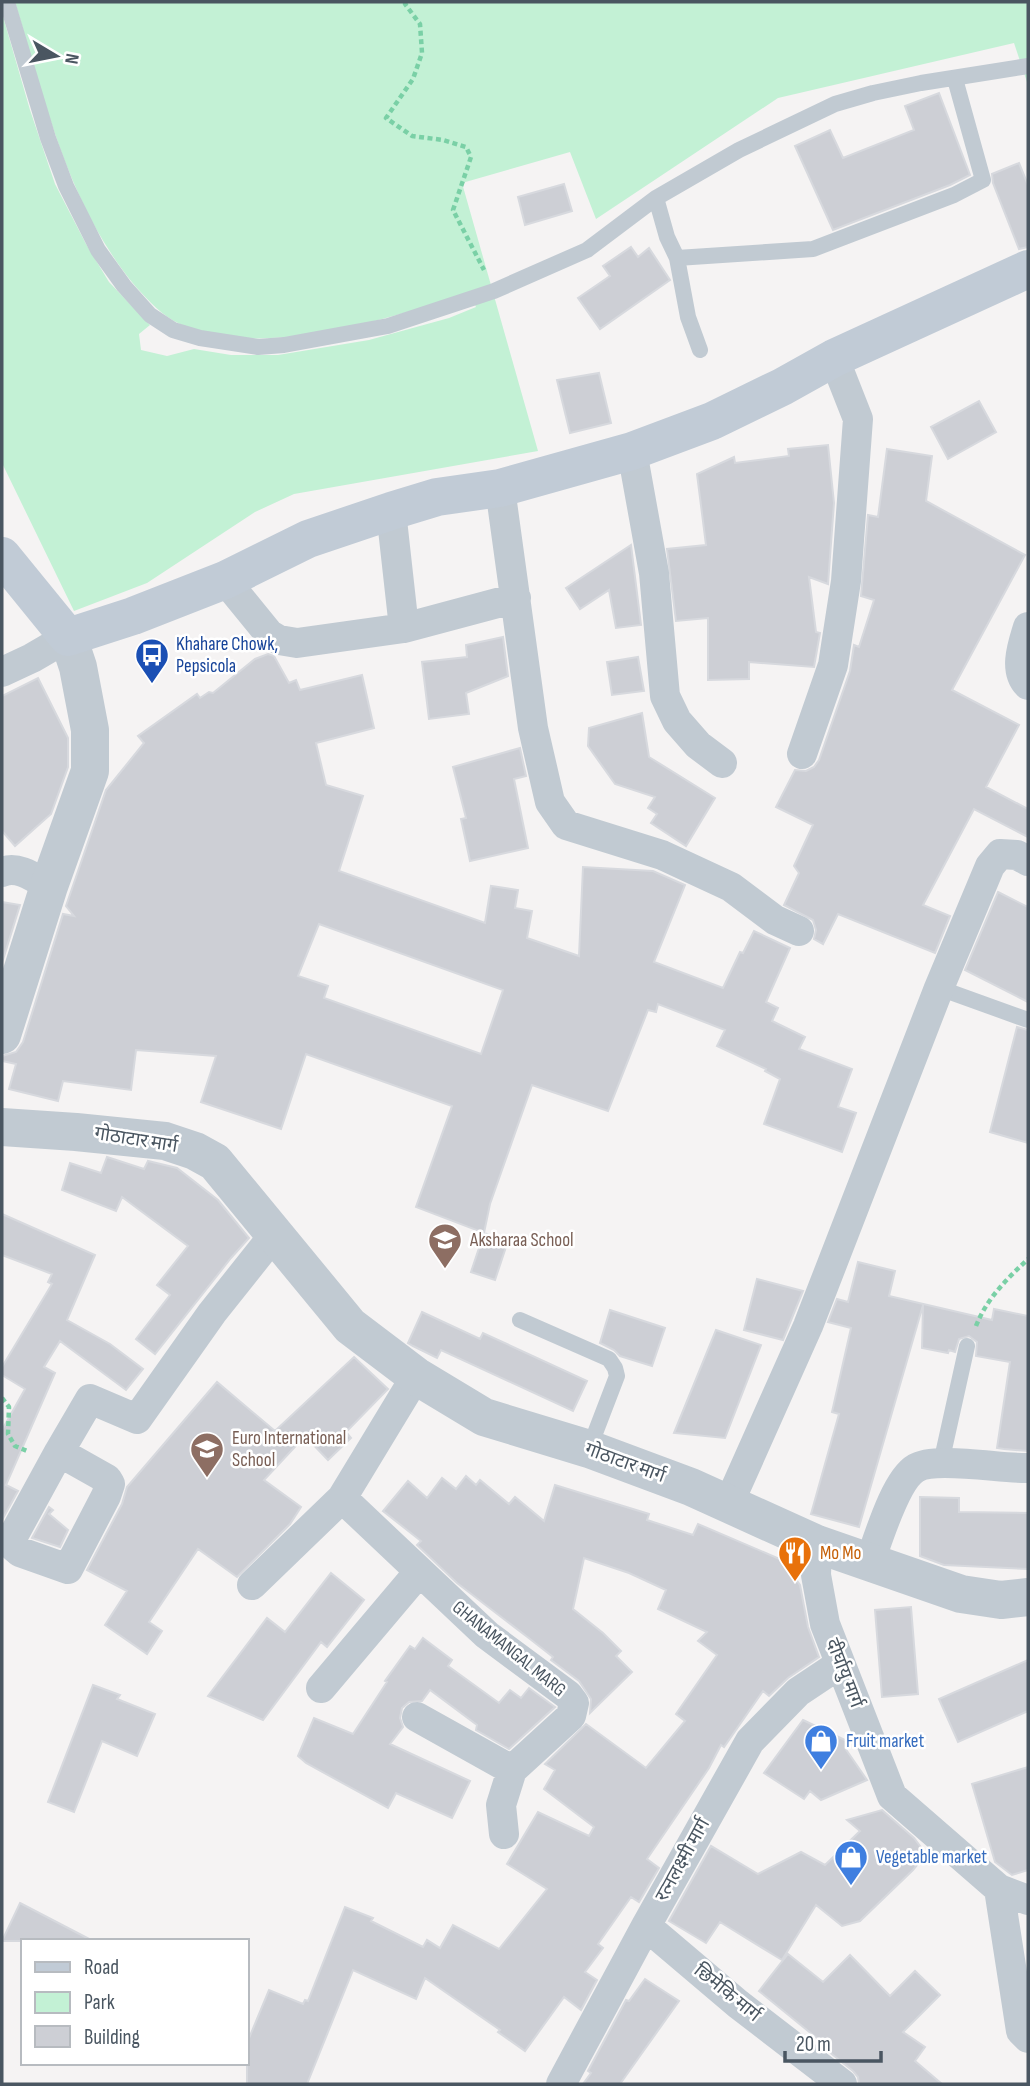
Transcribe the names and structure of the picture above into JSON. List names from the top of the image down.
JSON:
{
  "streets": {
    "street": [
      "गोठाटार मार्ग",
      "GHANAMANGAL MARG",
      "दीर्घायु मार्ग",
      "रत्नलक्ष्मी मार्ग",
      "छिमेकि मार्ग"
    ]
  },
  "crossings": [
    ["गोठाटार मार्ग", "दीर्घायु मार्ग"],
    ["दीर्घायु मार्ग", "रत्नलक्ष्मी मार्ग"],
    ["रत्नलक्ष्मी मार्ग", "छिमेकि मार्ग"]
  ],
  "places": {
    "bus stop": ["Khahare Chowk, Pepsicola"],
    "school or university": ["Aksharaa School", "Euro International School"],
    "restaurant": ["Mo Mo"],
    "shop": ["Fruit market", "Vegetable market"]
  },
  "legend": ["Road", "Park", "Building"],
  "scale_bar": "20 m",
  "north": "right"
}
